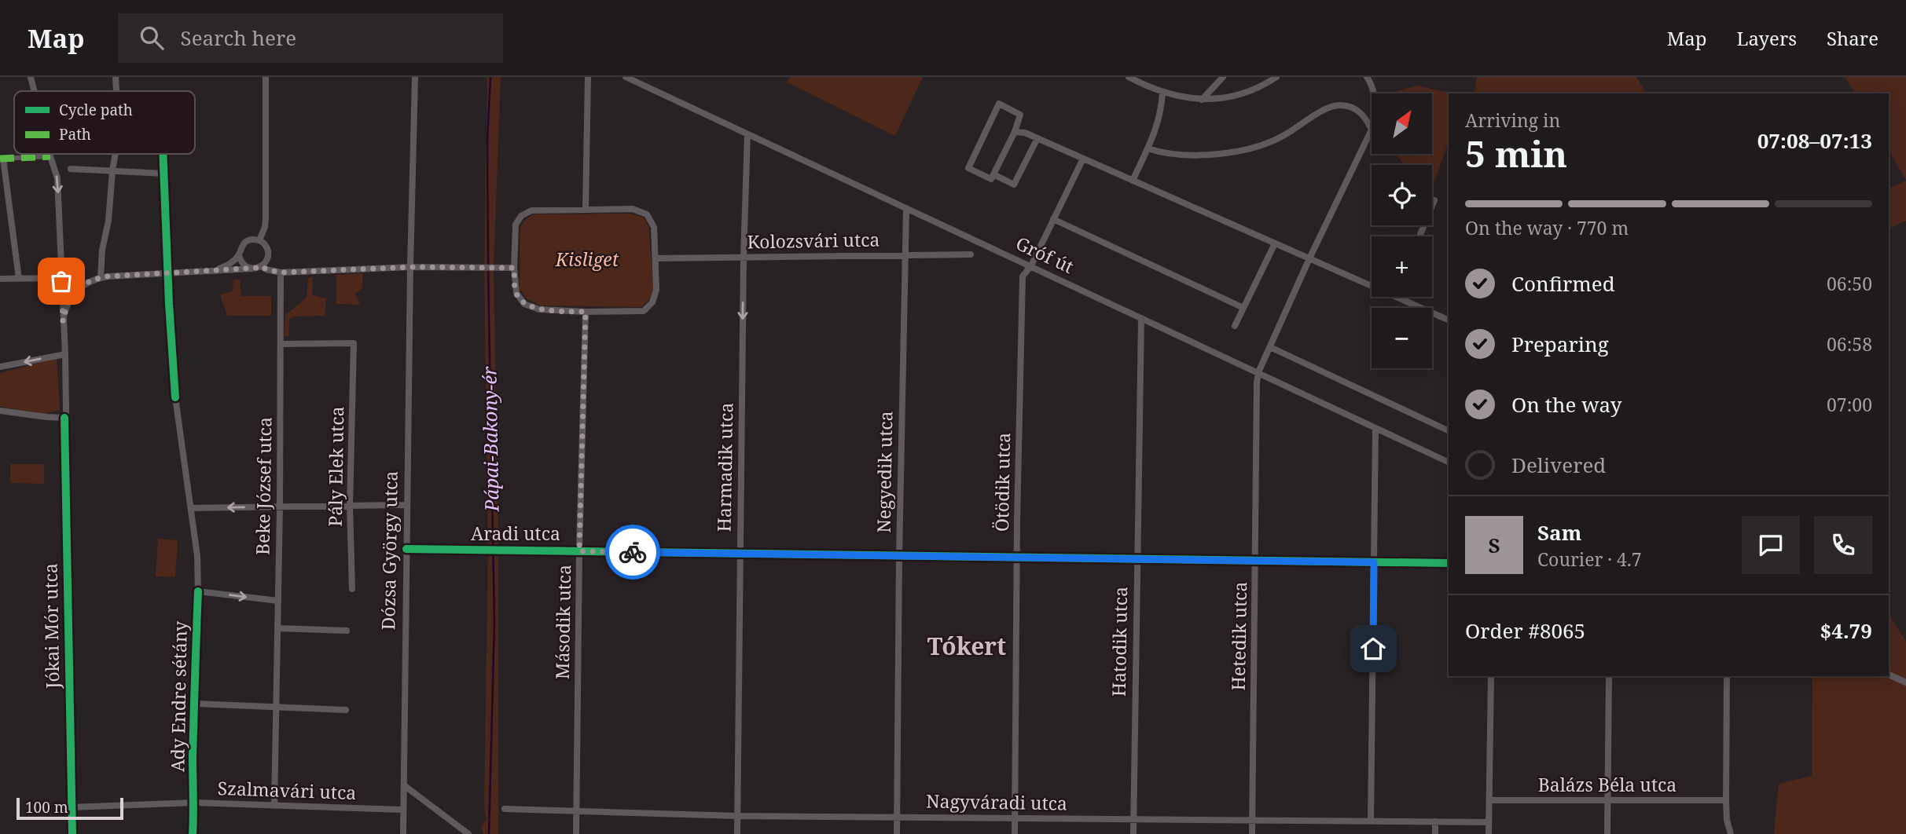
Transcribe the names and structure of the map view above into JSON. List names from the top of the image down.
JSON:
{
  "streets": {
    "street": [
      "Kolozsvári utca",
      "Gróf út",
      "Pály Elek utca",
      "Harmadik utca",
      "Negyedik utca",
      "Ötödik utca",
      "Beke József utca",
      "Aradi utca",
      "Dózsa György utca",
      "Második utca",
      "Jókai Mór utca",
      "Hetedik utca",
      "Hatodik utca",
      "Balázs Béla utca",
      "Szalmavári utca",
      "Nagyváradi utca"
    ],
    "cycle path": ["Ady Endre sétány"]
  },
  "crossings": [
    ["Kolozsvári utca", "Harmadik utca"],
    ["Kolozsvári utca", "Negyedik utca"],
    ["Kolozsvári utca", "Második utca"],
    ["Gróf út", "Harmadik utca"],
    ["Gróf út", "Negyedik utca"],
    ["Gróf út", "Ötödik utca"],
    ["Gróf út", "Hetedik utca"],
    ["Gróf út", "Hatodik utca"],
    ["Pály Elek utca", "Beke József utca"],
    ["Harmadik utca", "Aradi utca"],
    ["Harmadik utca", "Nagyváradi utca"],
    ["Negyedik utca", "Aradi utca"],
    ["Negyedik utca", "Nagyváradi utca"],
    ["Ötödik utca", "Aradi utca"],
    ["Ötödik utca", "Nagyváradi utca"],
    ["Beke József utca", "Szalmavári utca"],
    ["Aradi utca", "Dózsa György utca"],
    ["Aradi utca", "Második utca"],
    ["Aradi utca", "Hetedik utca"],
    ["Aradi utca", "Hatodik utca"],
    ["Dózsa György utca", "Szalmavári utca"],
    ["Második utca", "Nagyváradi utca"],
    ["Jókai Mór utca", "Szalmavári utca"],
    ["Hetedik utca", "Nagyváradi utca"],
    ["Hatodik utca", "Nagyváradi utca"]
  ],
  "one_way": ["Harmadik utca"],
  "districts": ["Tókert"],
  "water": ["Pápai-Bakony-ér"],
  "parks": ["Kisliget"],
  "legend": ["Cycle path", "Path"],
  "scale_bar": "100 m",
  "north": "top right",
  "page": {
    "header": "Map",
    "search": "Search here",
    "nav": ["Map", "Layers", "Share"],
    "map_buttons": ["+", "−"],
    "heading": ["5 min", "Arriving in", "07:08–07:13"],
    "panel": [
      "Sam",
      "Courier · 4.7",
      "Order #8065",
      "$4.79"
    ],
    "bar": "On the way · 770 m",
    "list": [
      ["Confirmed", "06:50"],
      ["Preparing", "06:58"],
      ["On the way", "07:00"],
      "Delivered"
    ],
    "round": "S",
    "scale": "100 m"
  }
}
